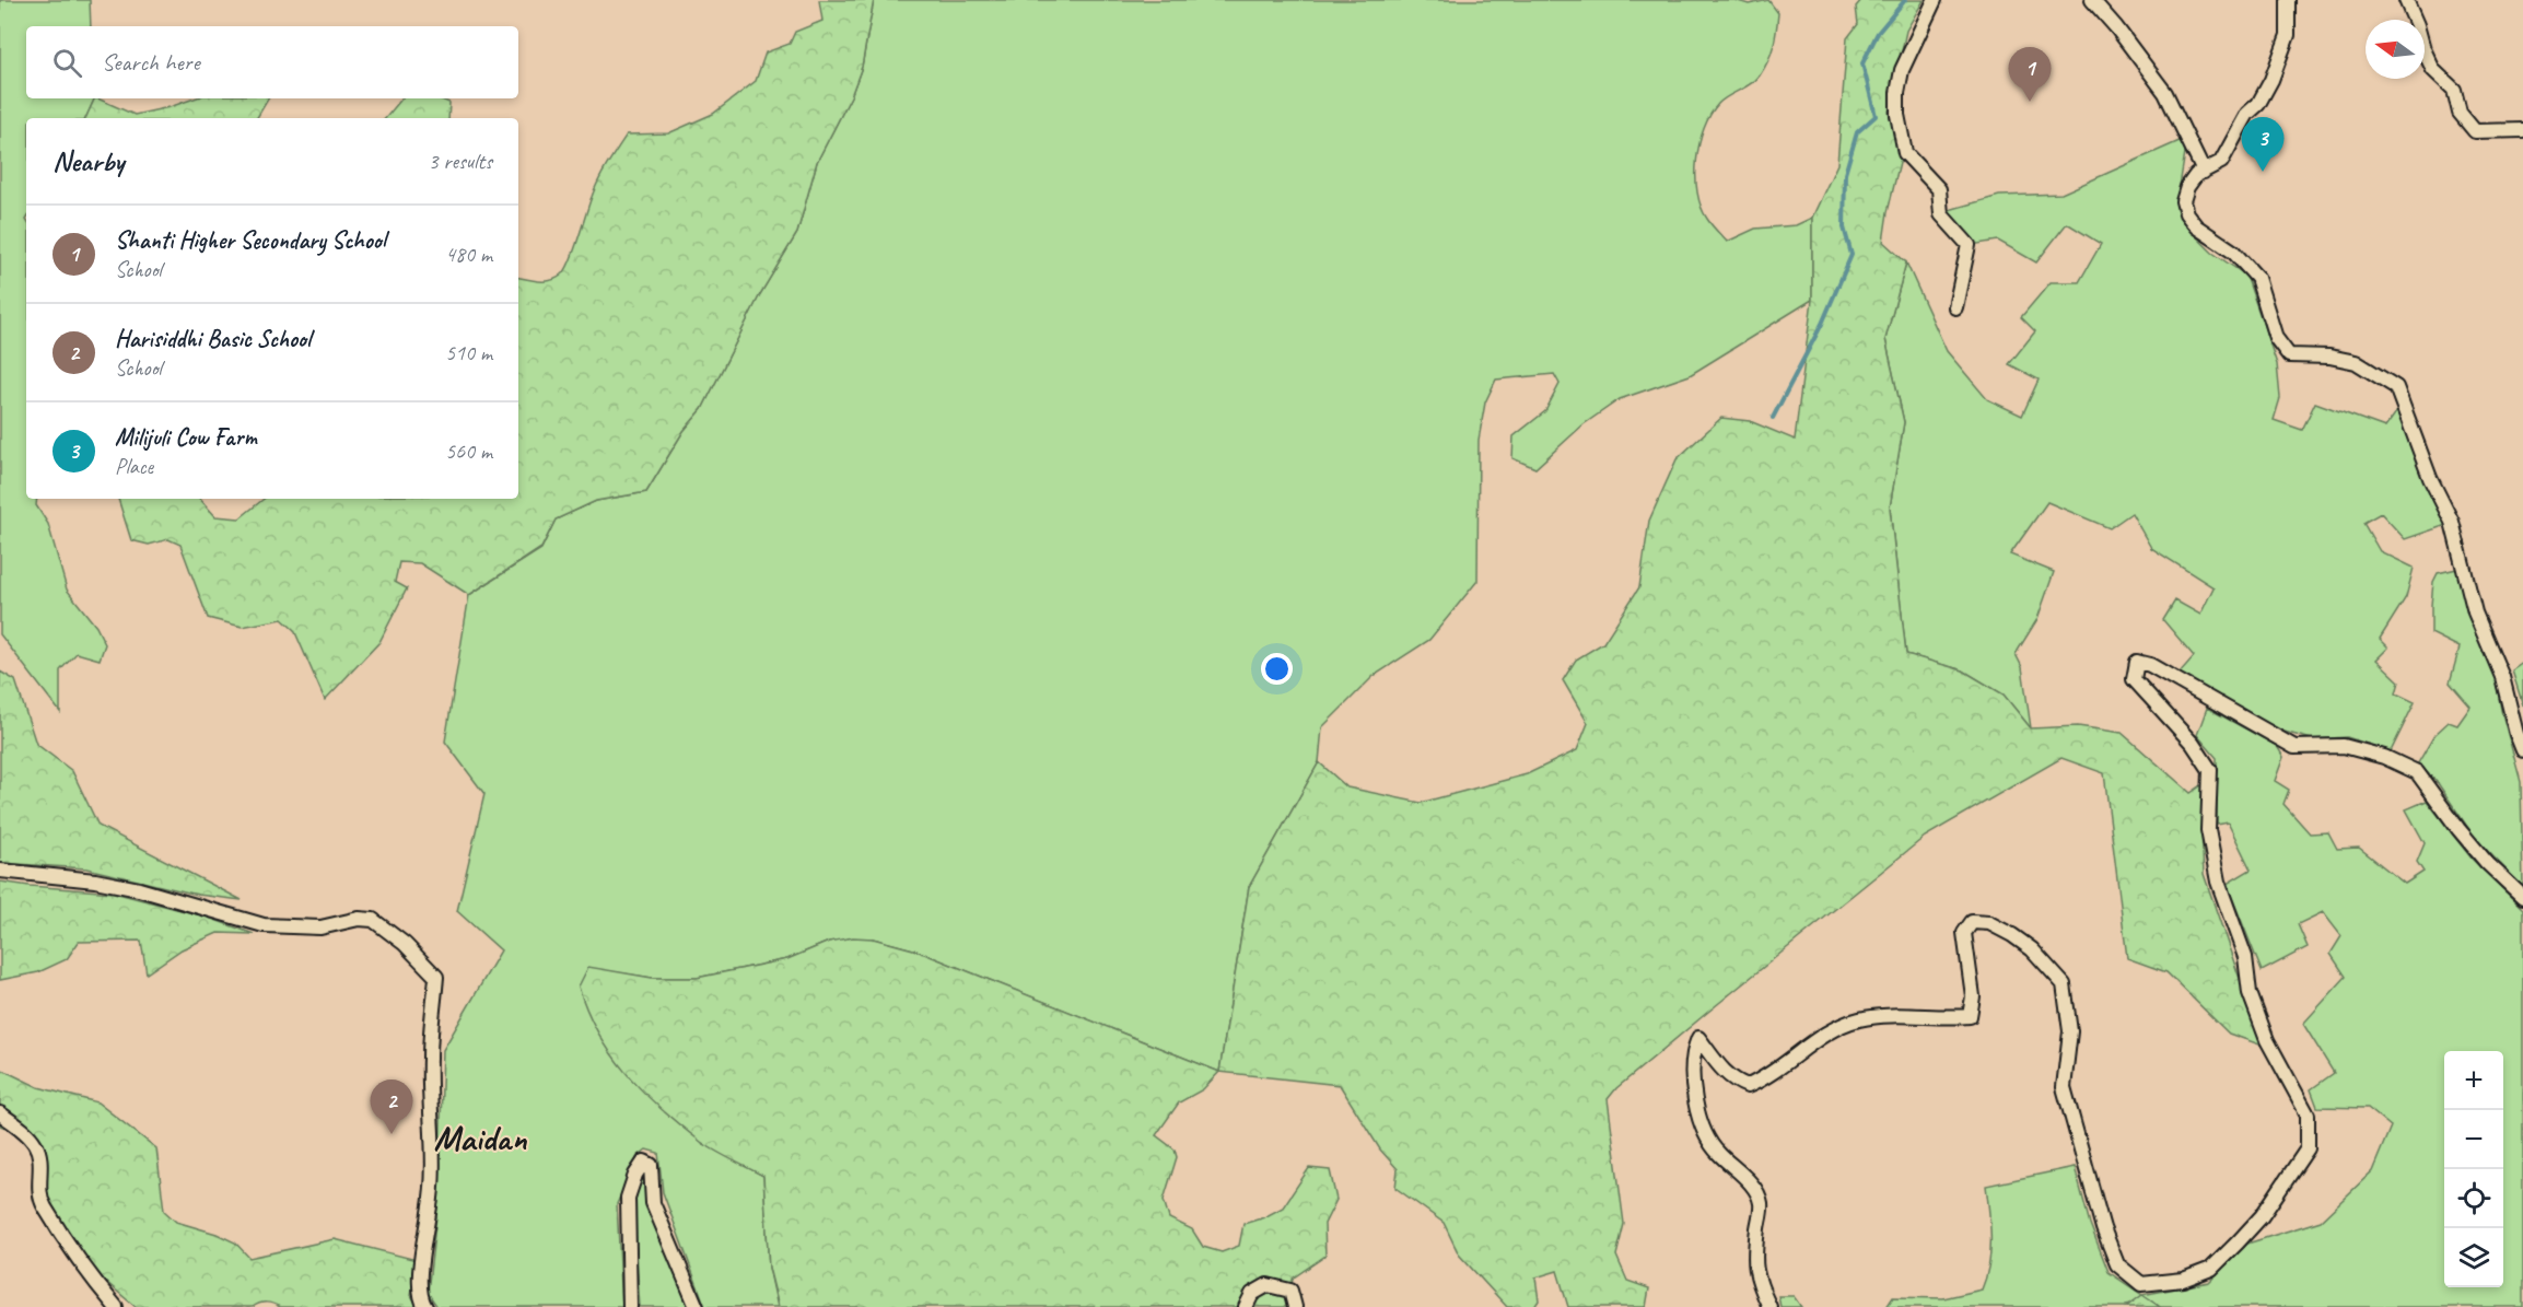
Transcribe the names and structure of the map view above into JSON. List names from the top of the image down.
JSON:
{
  "districts": ["Maidan"],
  "north": "left",
  "page": {
    "search": "Search here",
    "pins": ["1", "3", "2"],
    "heading": ["Nearby", "3 results"],
    "list": [
      {
        "mark": "1",
        "name": "Shanti Higher Secondary School",
        "note": "School",
        "value": "480 m"
      },
      {
        "mark": "2",
        "name": "Harisiddhi Basic School",
        "note": "School",
        "value": "510 m"
      },
      {
        "mark": "3",
        "name": "Milijuli Cow Farm",
        "note": "Place",
        "value": "560 m"
      }
    ],
    "map_buttons": ["+", "−"]
  }
}
